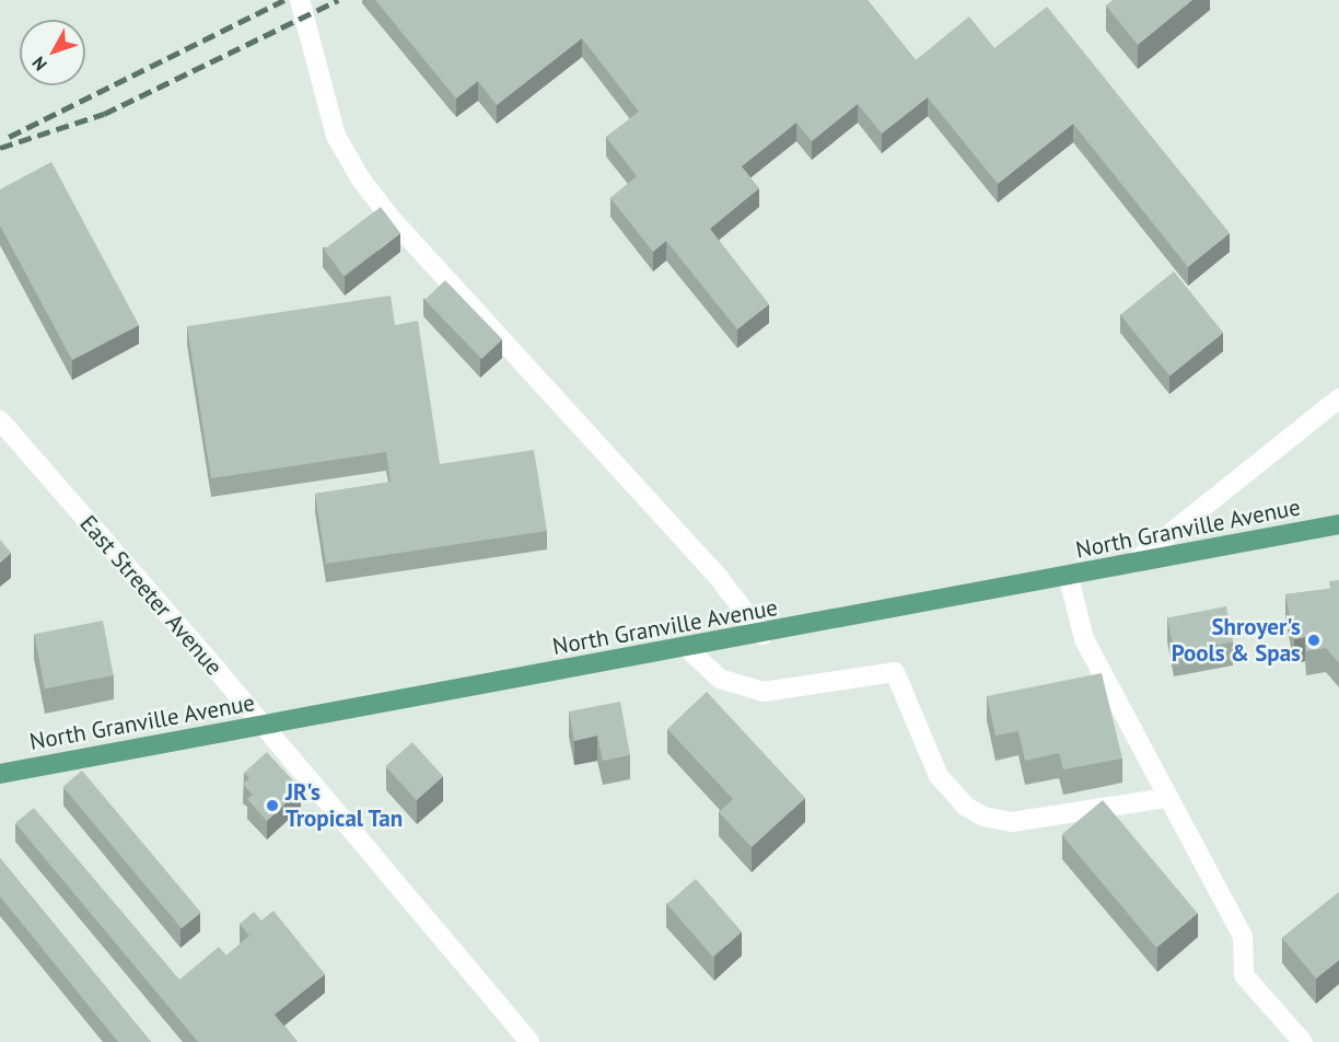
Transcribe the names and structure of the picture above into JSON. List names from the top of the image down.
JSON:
{
  "streets": {
    "main road": ["North Granville Avenue"],
    "street": ["East Streeter Avenue"]
  },
  "crossings": [
    ["North Granville Avenue", "East Streeter Avenue"]
  ],
  "places": ["Shroyer's Pools & Spas", "JR's Tropical Tan"],
  "north": "bottom left"
}
